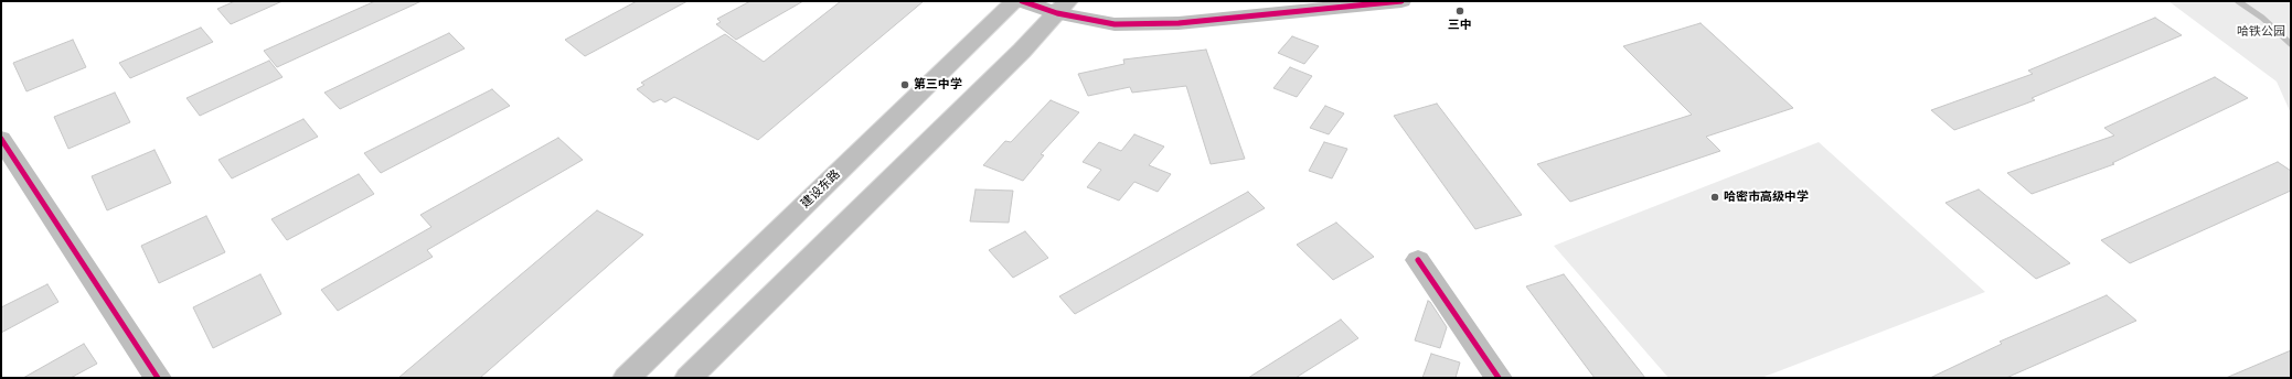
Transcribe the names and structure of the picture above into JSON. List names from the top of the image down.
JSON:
{
  "streets": {
    "main road": ["建设东路"]
  },
  "parks": ["哈铁公园"],
  "places": ["三中", "第三中学", "哈密市高级中学"]
}
